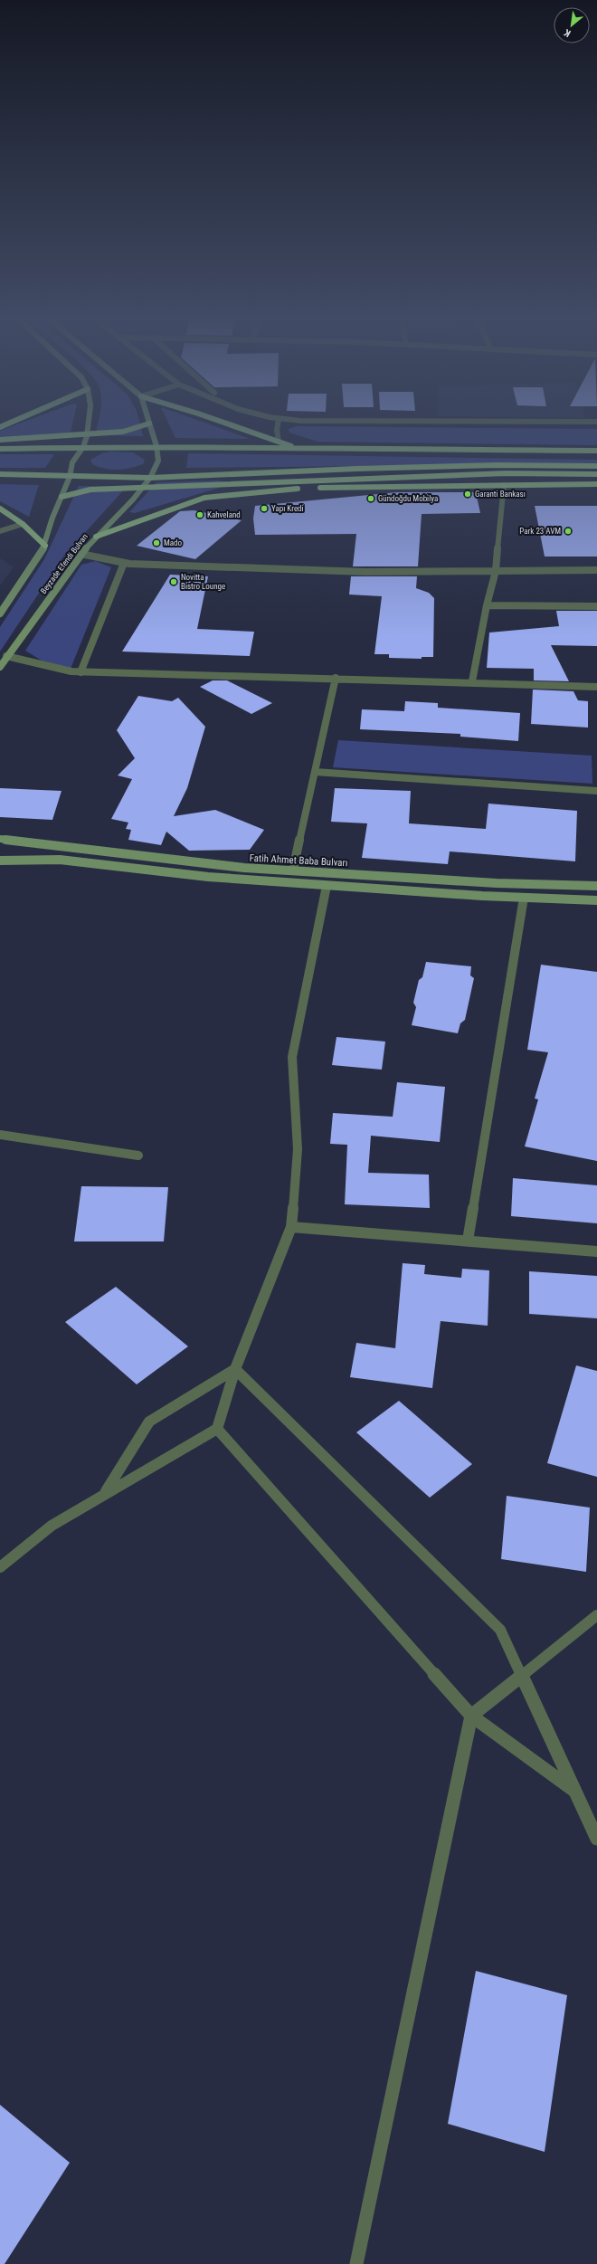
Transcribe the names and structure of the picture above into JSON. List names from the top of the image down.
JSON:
{
  "streets": {
    "main road": ["Beyzade Efendi Bulvarı", "Fatih Ahmet Baba Bulvarı"]
  },
  "places": [
    "Garanti Bankası",
    "Gündoğdu Mobilya",
    "Yapı Kredi",
    "Kahveland",
    "Park 23 AVM",
    "Mado",
    "Novitta Bistro Lounge"
  ],
  "north": "bottom left"
}
